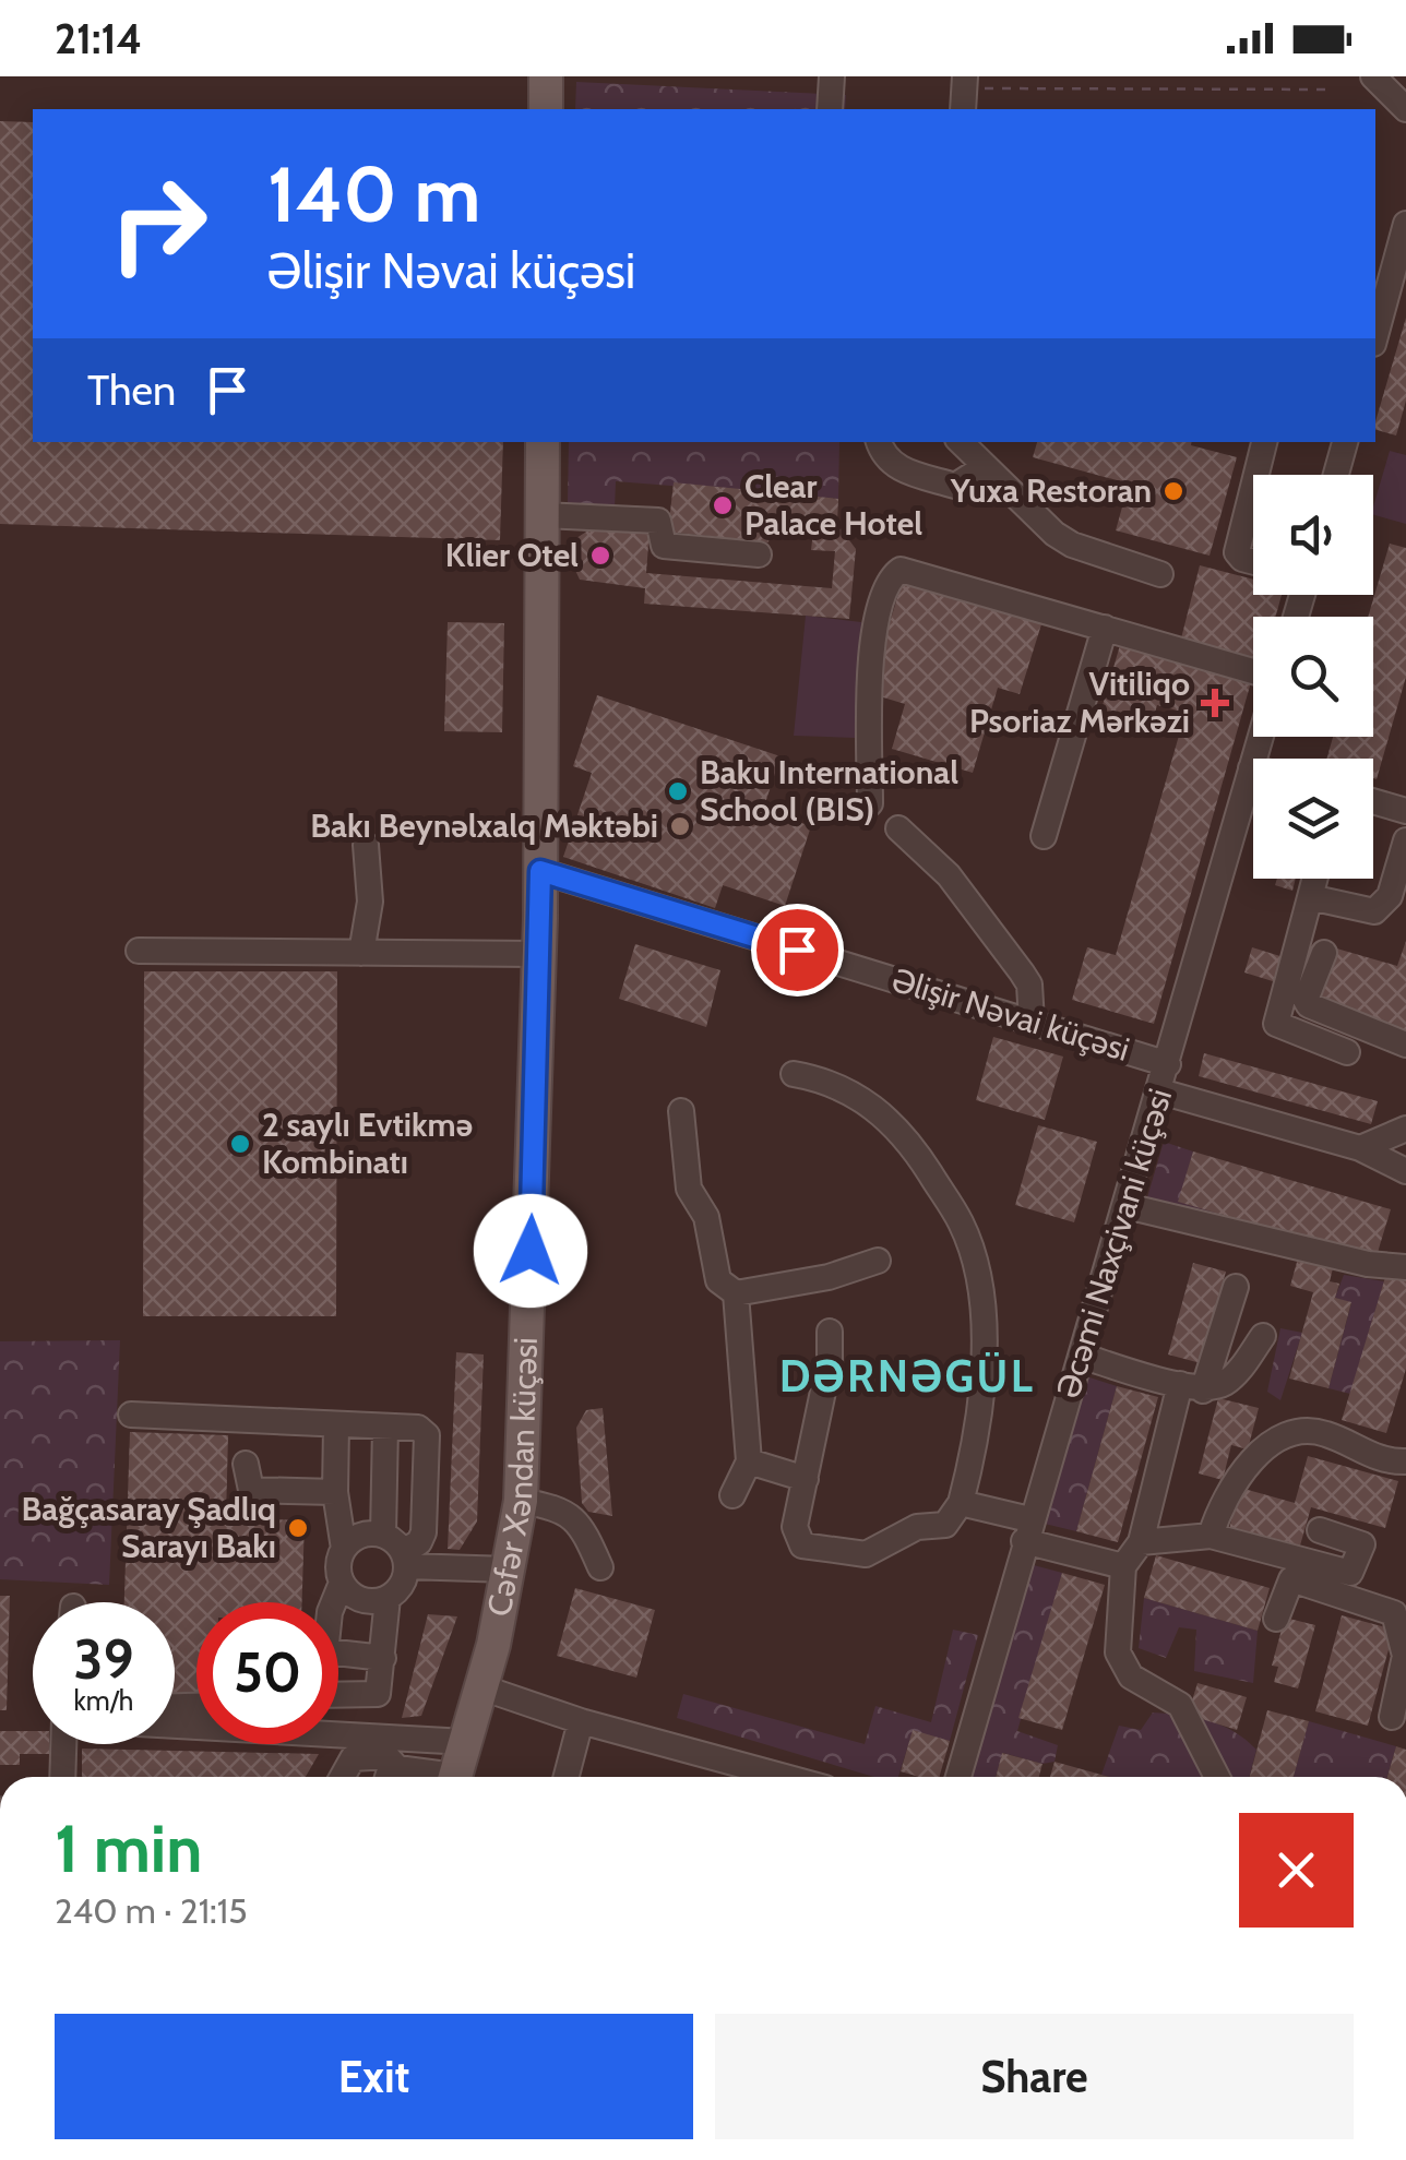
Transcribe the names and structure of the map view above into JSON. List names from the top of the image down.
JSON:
{
  "streets": {
    "main road": ["Cəfər Xəndan küçəsi"],
    "street": ["Əlişir Nəvai küçəsi", "Əcəmi Naxçivani küçəsi"]
  },
  "crossings": [
    ["Əlişir Nəvai küçəsi", "Əcəmi Naxçivani küçəsi"],
    ["Əlişir Nəvai küçəsi", "Cəfər Xəndan küçəsi"]
  ],
  "districts": ["DƏRNƏGÜL"],
  "places": {
    "other": [
      "Yuxa Restoran",
      "Clear Palace Hotel",
      "Klier Otel",
      "Baku International School (BIS)",
      "Bakı Beynəlxalq Məktəbi",
      "2 saylı Evtikmə Kombinatı",
      "Bağçasaray Şadlıq Sarayı Bakı"
    ],
    "health": ["Vitiliqo Psoriaz Mərkəzi"]
  },
  "page": {
    "status": "21:14",
    "turn": ["140 m", "Əlişir Nəvai küçəsi"],
    "then": "Then",
    "speed": "39 km/h",
    "limit": "50",
    "heading": ["1 min", "240 m · 21:15"],
    "buttons": ["Exit", "Share"]
  }
}
